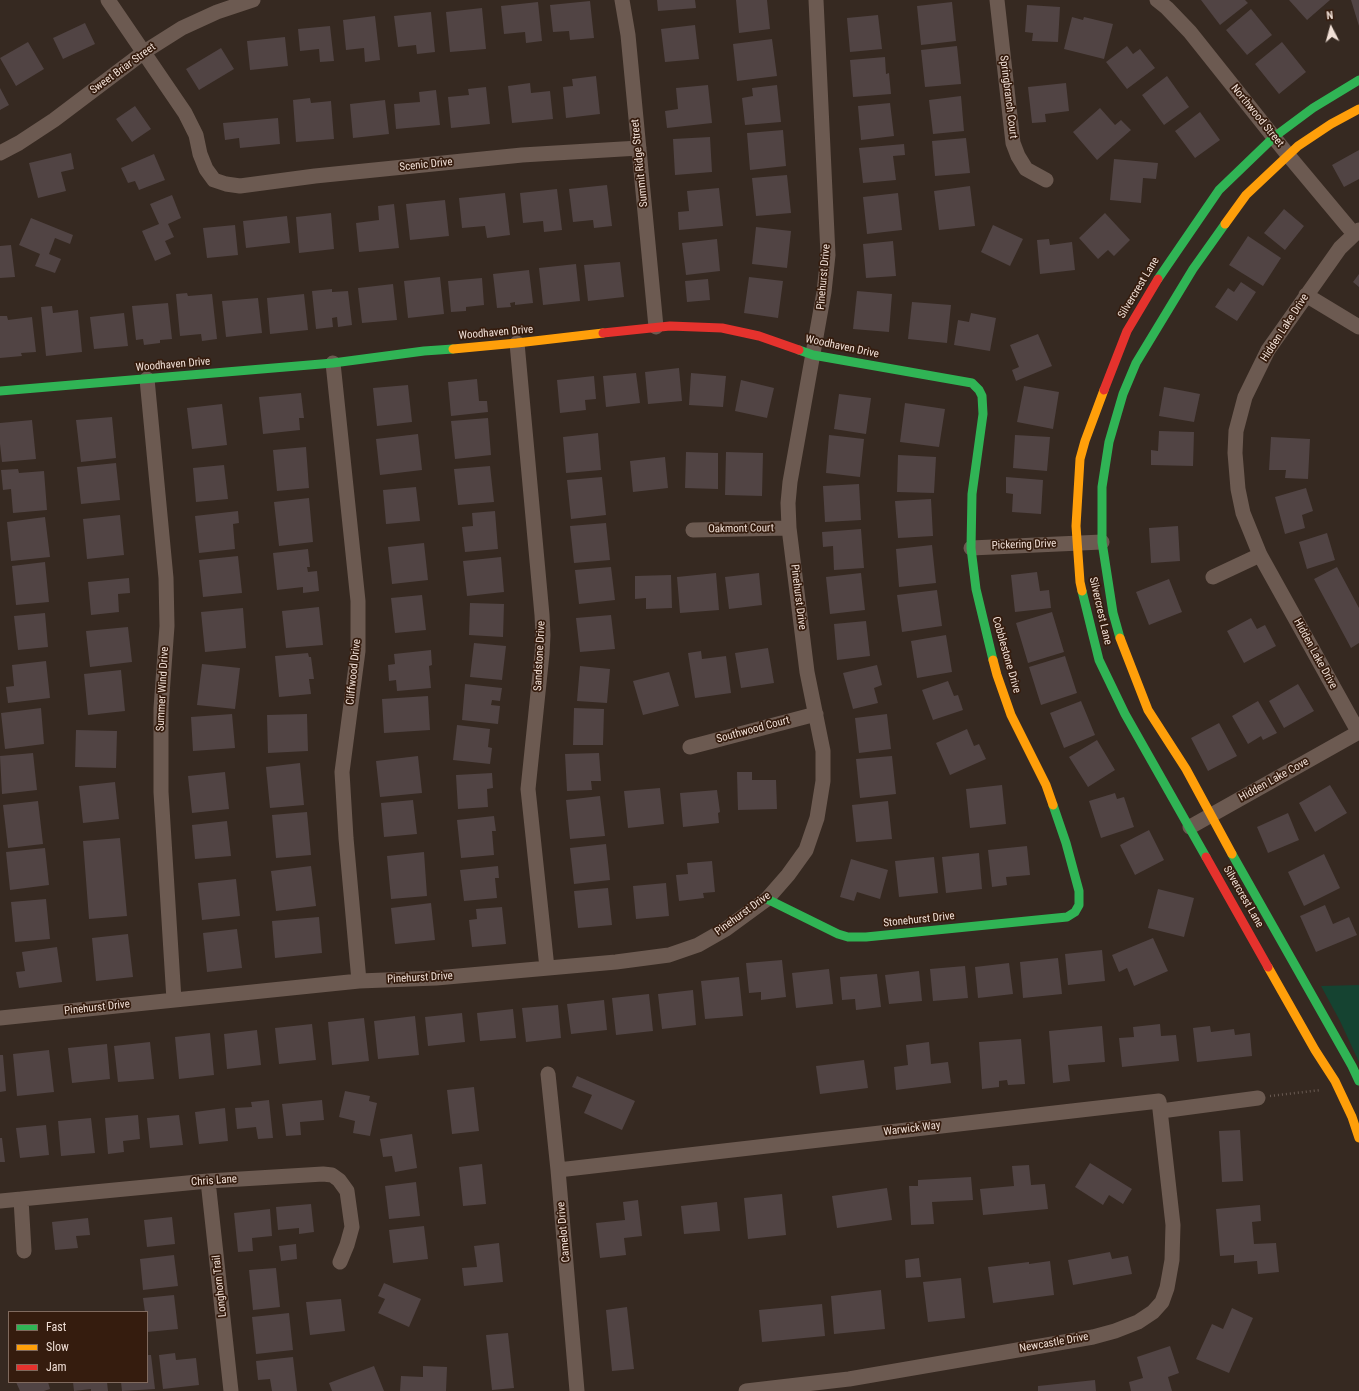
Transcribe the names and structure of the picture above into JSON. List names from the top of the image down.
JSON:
{
  "streets": {
    "street": [
      "Sweet Briar Street",
      "Springbranch Court",
      "Northwood Street",
      "Summit Ridge Street",
      "Scenic Drive",
      "Pinehurst Drive",
      "Silvercrest Lane",
      "Hidden Lake Drive",
      "Woodhaven Drive",
      "Oakmont Court",
      "Pickering Drive",
      "Cobblestone Drive",
      "Sandstone Drive",
      "Cliffwood Drive",
      "Summer Wind Drive",
      "Southwood Court",
      "Hidden Lake Cove",
      "Stonehurst Drive",
      "Warwick Way",
      "Chris Lane",
      "Camelot Drive",
      "Longhorn Trail",
      "Newcastle Drive"
    ]
  },
  "crossings": [
    ["Sweet Briar Street", "Scenic Drive"],
    ["Northwood Street", "Silvercrest Lane"],
    ["Northwood Street", "Hidden Lake Drive"],
    ["Summit Ridge Street", "Scenic Drive"],
    ["Summit Ridge Street", "Woodhaven Drive"],
    ["Pinehurst Drive", "Woodhaven Drive"],
    ["Pinehurst Drive", "Oakmont Court"],
    ["Pinehurst Drive", "Sandstone Drive"],
    ["Pinehurst Drive", "Cliffwood Drive"],
    ["Pinehurst Drive", "Summer Wind Drive"],
    ["Pinehurst Drive", "Southwood Court"],
    ["Pinehurst Drive", "Stonehurst Drive"],
    ["Silvercrest Lane", "Pickering Drive"],
    ["Silvercrest Lane", "Hidden Lake Cove"],
    ["Hidden Lake Drive", "Hidden Lake Cove"],
    ["Woodhaven Drive", "Cobblestone Drive"],
    ["Woodhaven Drive", "Sandstone Drive"],
    ["Woodhaven Drive", "Cliffwood Drive"],
    ["Woodhaven Drive", "Summer Wind Drive"],
    ["Pickering Drive", "Cobblestone Drive"],
    ["Cobblestone Drive", "Stonehurst Drive"],
    ["Warwick Way", "Camelot Drive"],
    ["Warwick Way", "Newcastle Drive"],
    ["Chris Lane", "Longhorn Trail"]
  ],
  "legend": ["Fast", "Slow", "Jam"],
  "north": "top"
}
